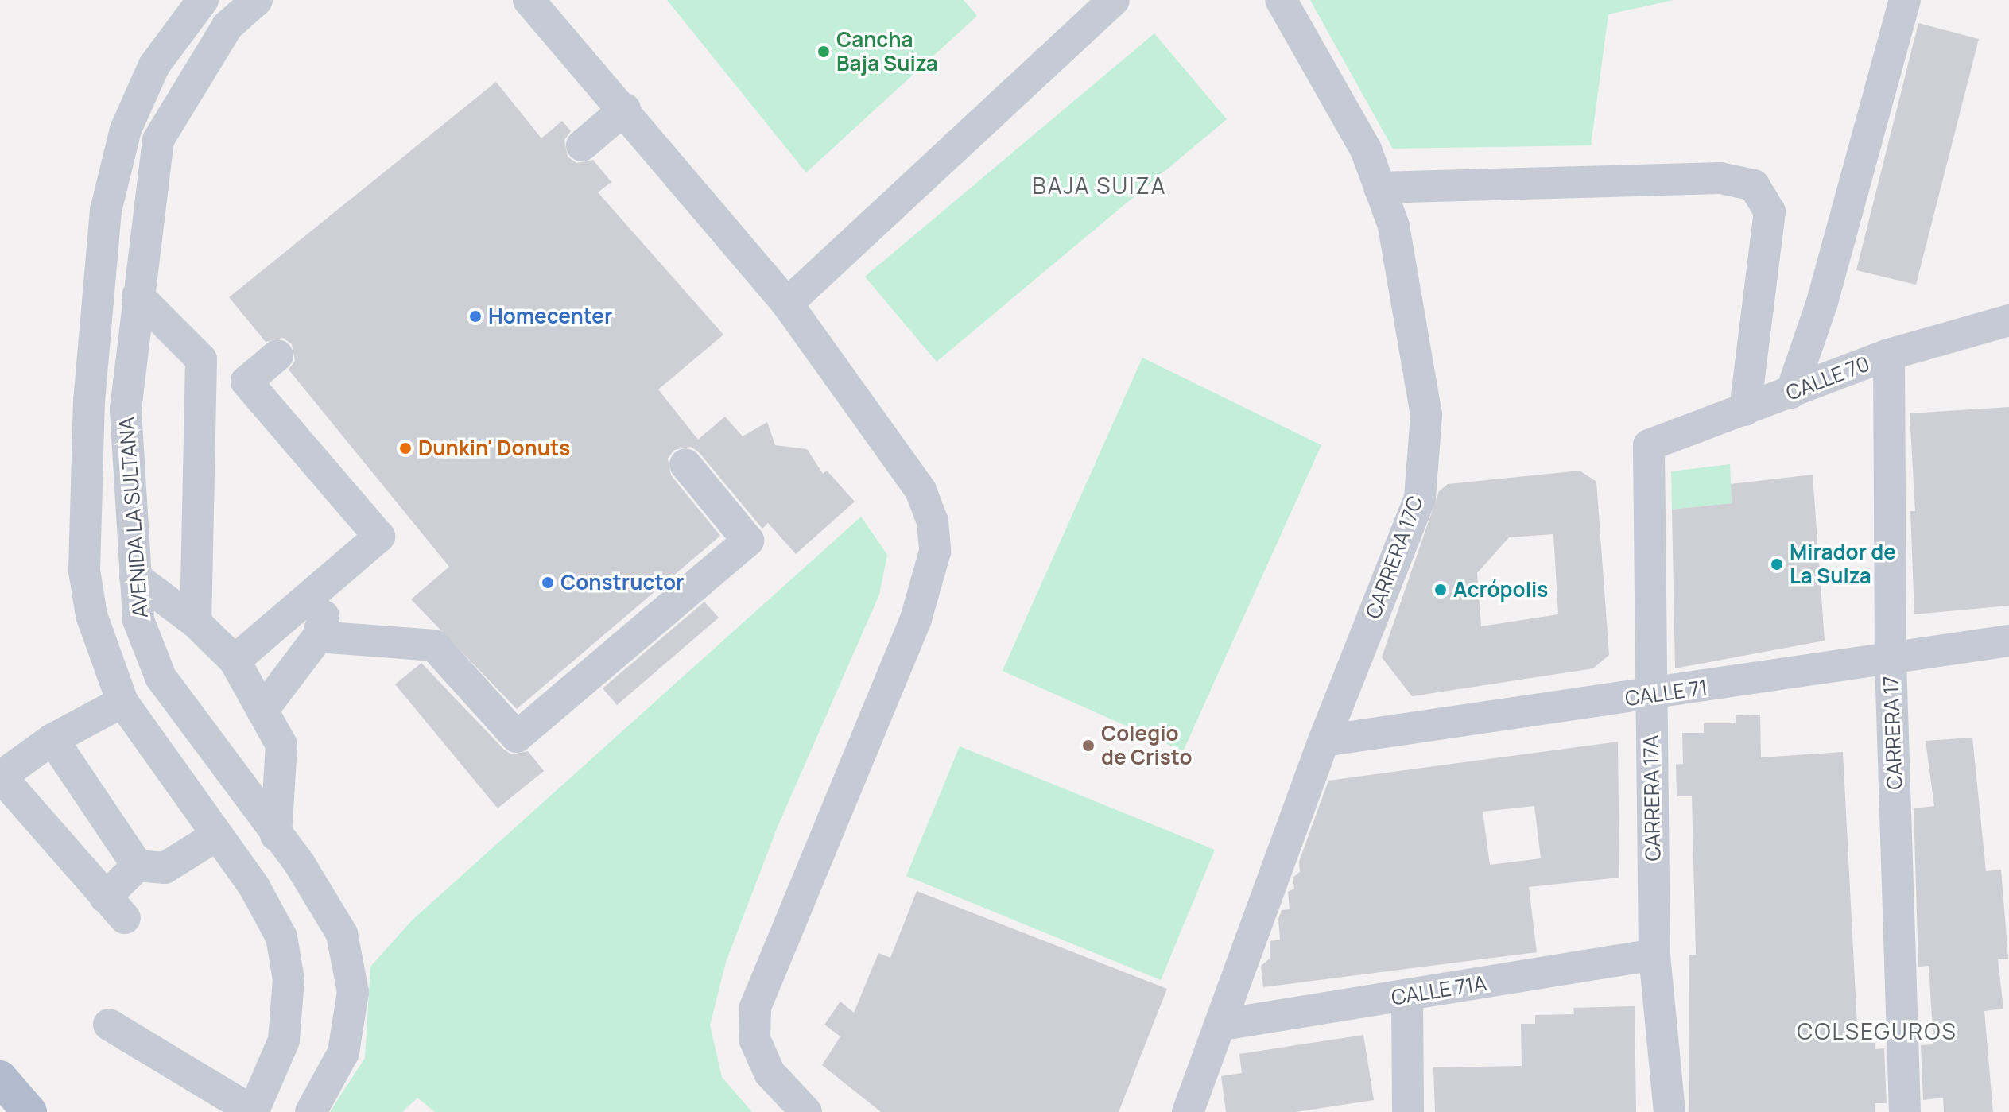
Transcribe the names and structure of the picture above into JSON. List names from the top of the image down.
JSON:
{
  "streets": {
    "street": [
      "CALLE 70",
      "AVENIDA LA SULTANA",
      "CARRERA 17C",
      "CALLE 71",
      "CARRERA 17",
      "CARRERA 17A",
      "CALLE 71A"
    ]
  },
  "crossings": [
    ["CALLE 70", "CARRERA 17"],
    ["CALLE 70", "CARRERA 17A"],
    ["CARRERA 17C", "CALLE 71"],
    ["CARRERA 17C", "CALLE 71A"],
    ["CALLE 71", "CARRERA 17"],
    ["CALLE 71", "CARRERA 17A"],
    ["CARRERA 17A", "CALLE 71A"]
  ],
  "districts": ["BAJA SUIZA", "COLSEGUROS"],
  "places": [
    "Cancha Baja Suiza",
    "Homecenter",
    "Dunkin' Donuts",
    "Mirador de La Suiza",
    "Constructor",
    "Acrópolis",
    "Colegio de Cristo"
  ]
}
